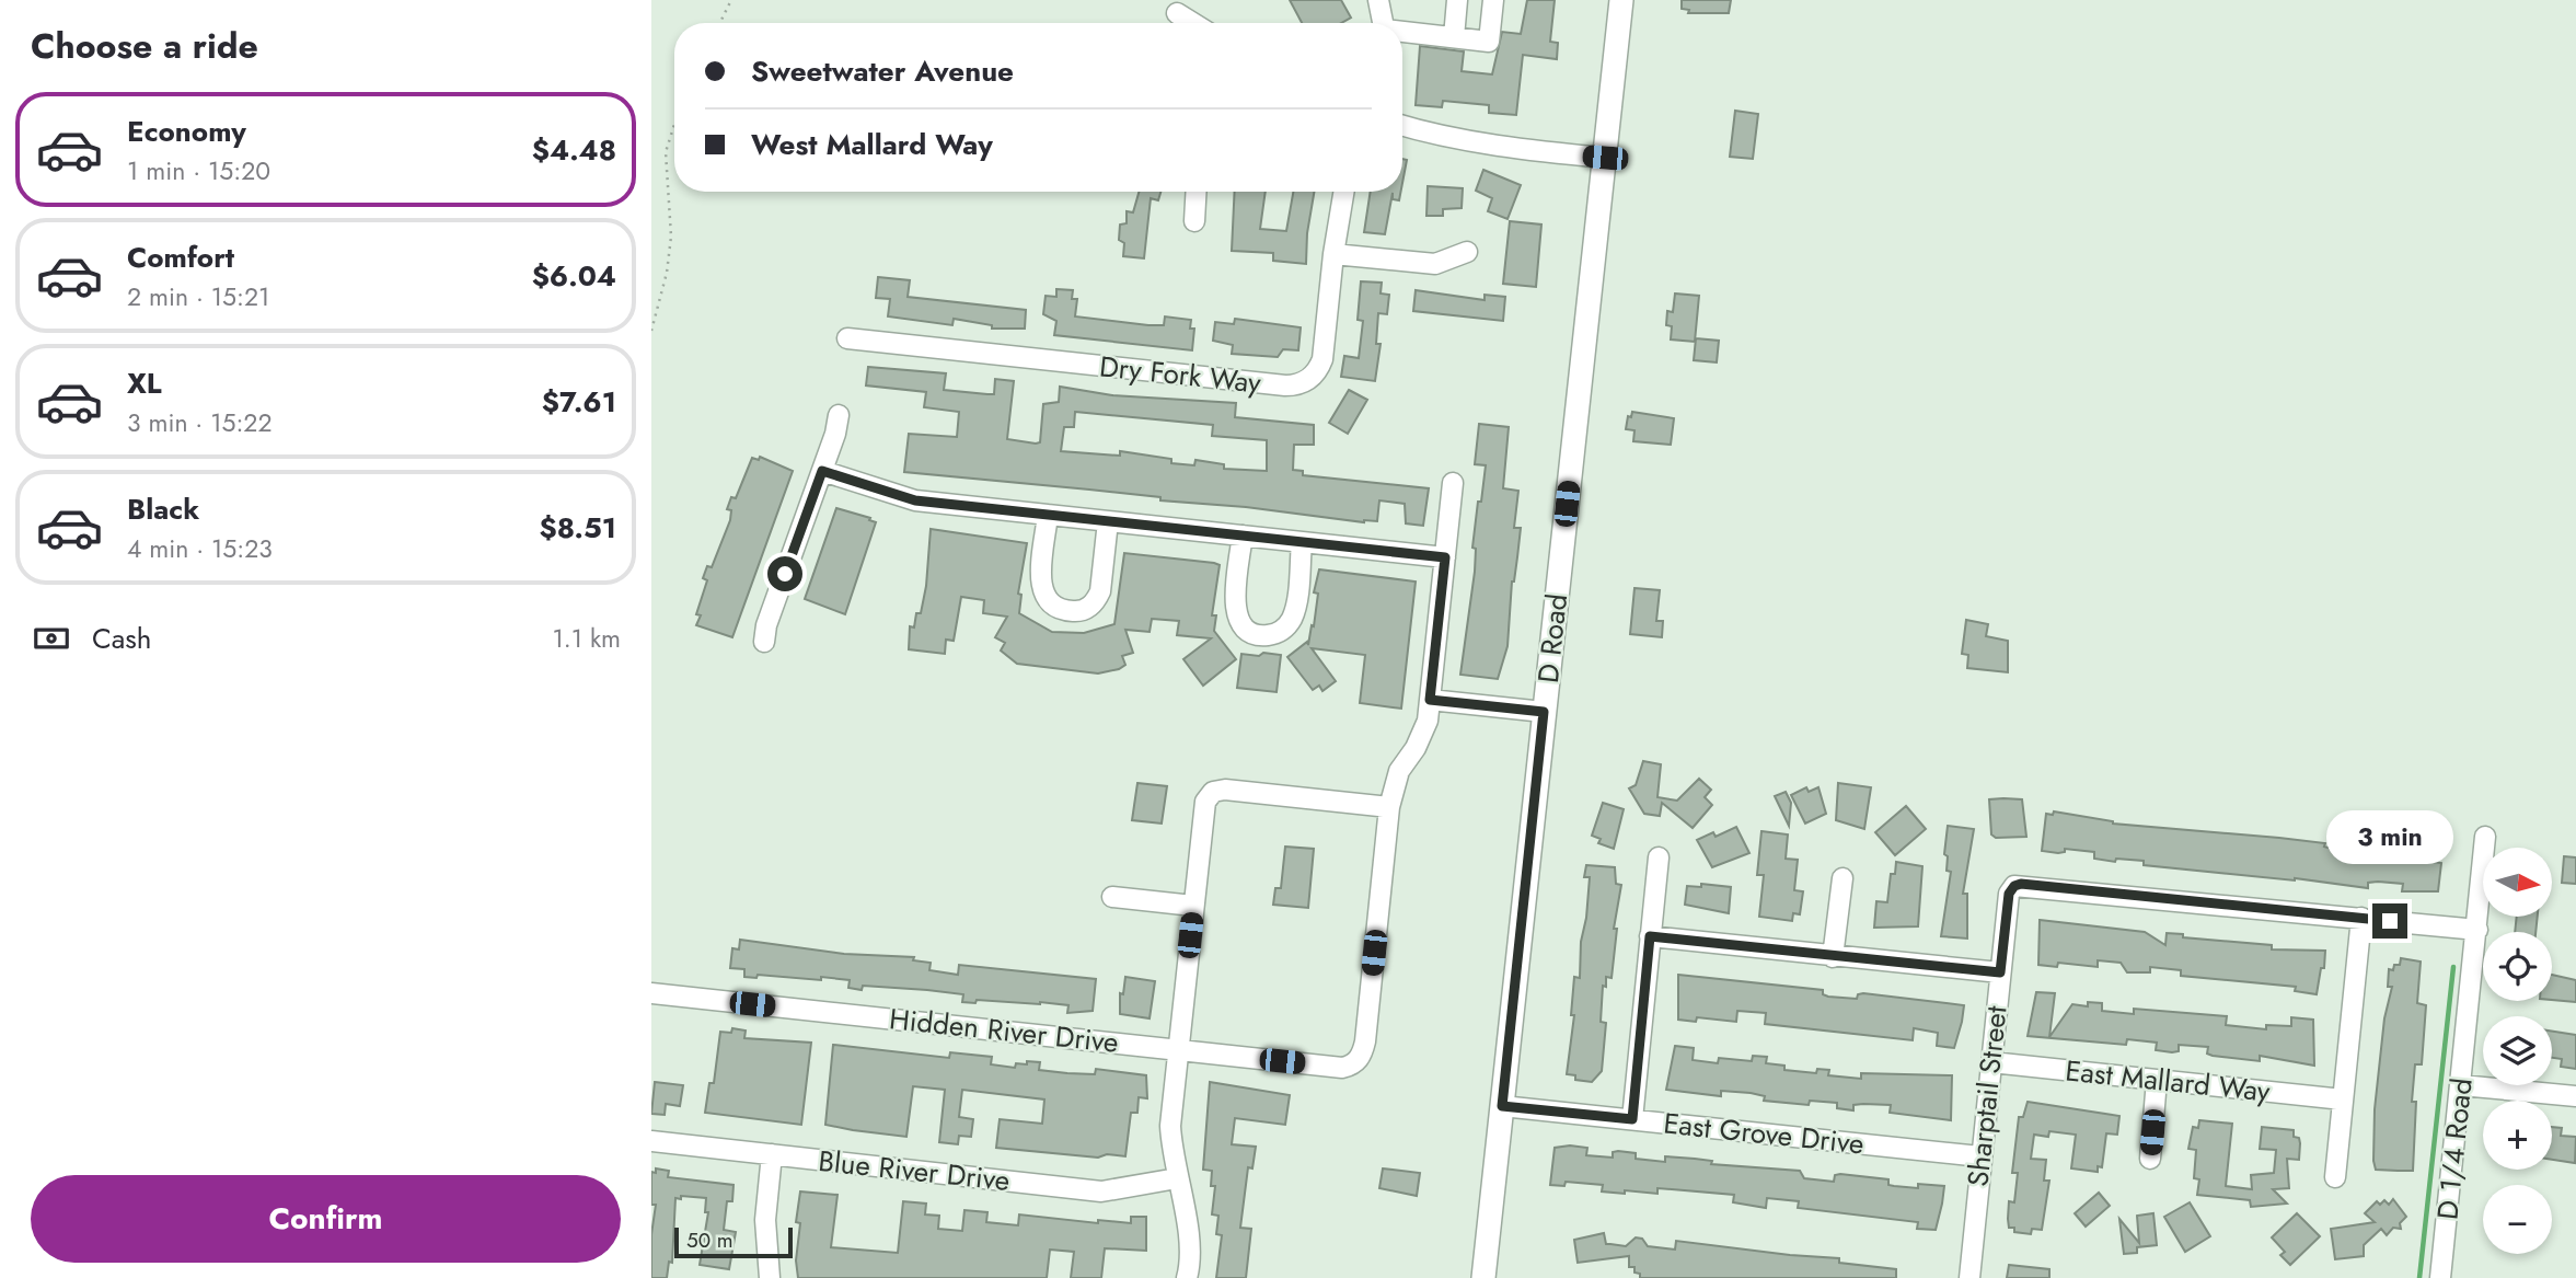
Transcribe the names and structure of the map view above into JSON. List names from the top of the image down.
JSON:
{
  "streets": {
    "street": [
      "Dry Fork Way",
      "D Road",
      "Hidden River Drive",
      "East Mallard Way",
      "Sharptail Street",
      "East Grove Drive",
      "D 1/4 Road",
      "Blue River Drive"
    ]
  },
  "crossings": [
    ["D Road", "East Grove Drive"],
    ["East Mallard Way", "Sharptail Street"],
    ["Sharptail Street", "East Grove Drive"]
  ],
  "scale_bar": "50 m",
  "north": "right",
  "page": {
    "heading": "Choose a ride",
    "banner": ["Sweetwater Avenue", "West Mallard Way"],
    "list": [
      {
        "name": "Economy",
        "note": "1 min · 15:20",
        "value": "$4.48"
      },
      {
        "name": "Comfort",
        "note": "2 min · 15:21",
        "value": "$6.04"
      },
      {
        "name": "XL",
        "note": "3 min · 15:22",
        "value": "$7.61"
      },
      {
        "name": "Black",
        "note": "4 min · 15:23",
        "value": "$8.51"
      }
    ],
    "pay": ["Cash", "1.1 km"],
    "bubble": "3 min",
    "map_buttons": ["+", "−"],
    "buttons": "Confirm",
    "scale": "50 m"
  }
}
